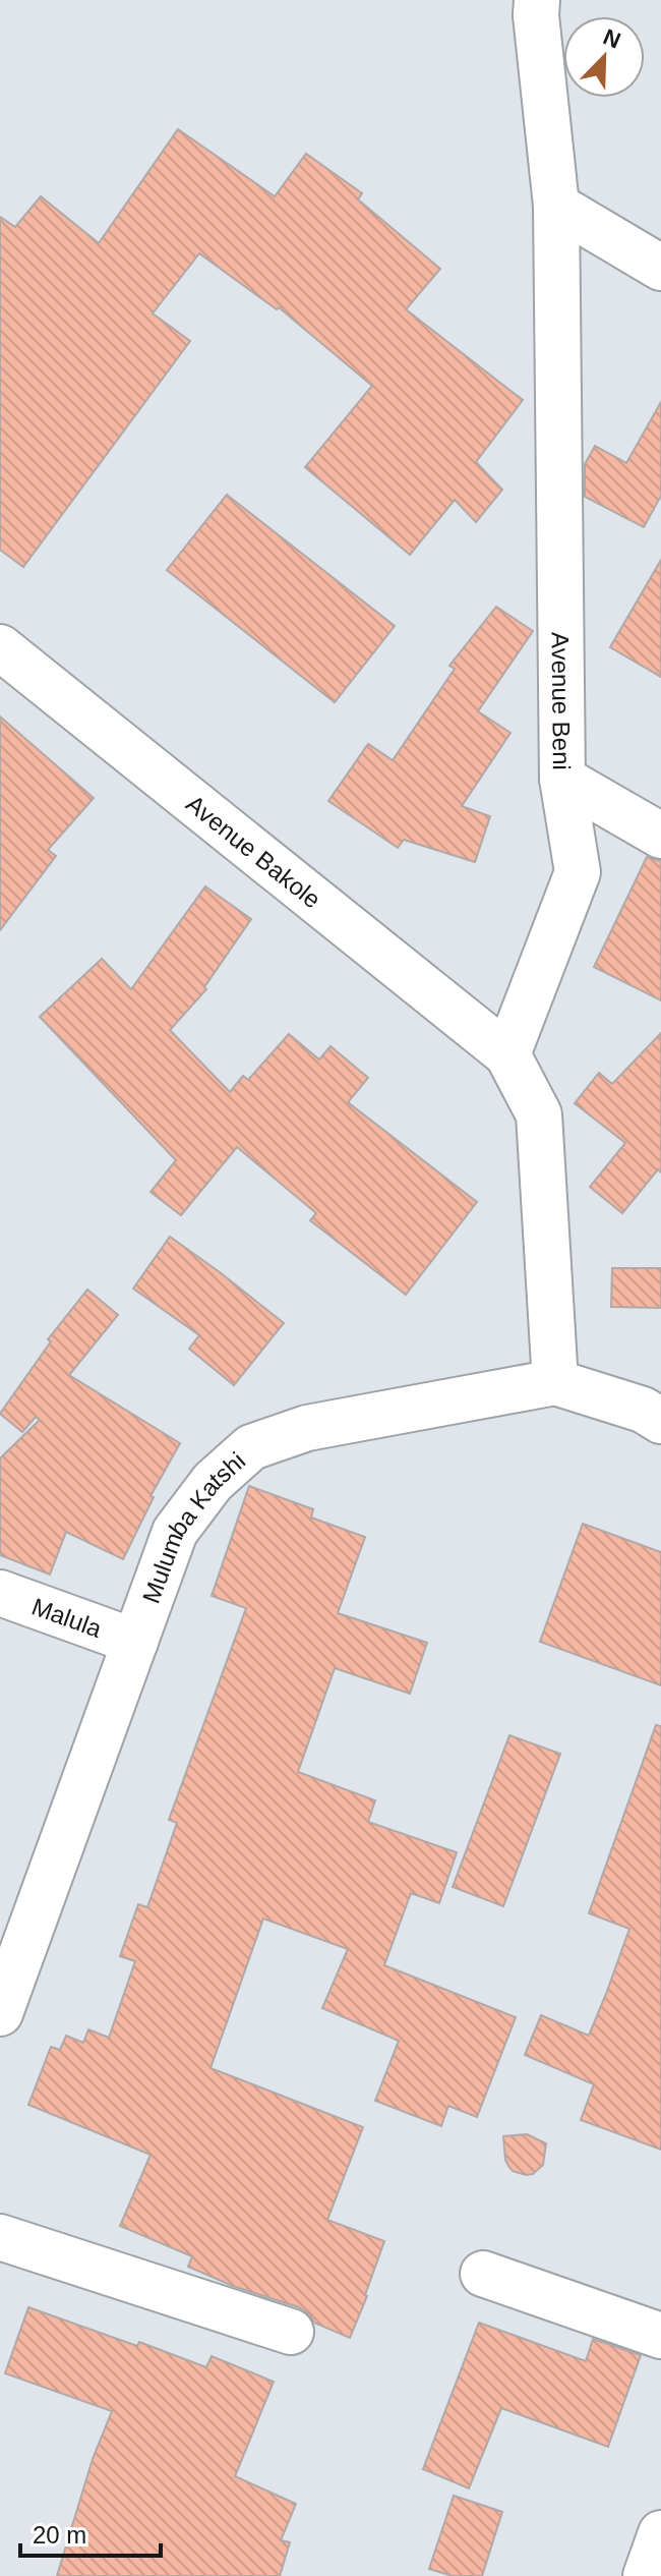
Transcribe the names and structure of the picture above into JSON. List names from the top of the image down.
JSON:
{
  "streets": {
    "street": [
      "Avenue Beni",
      "Avenue Bakole",
      "Mulumba Katshi",
      "Malula"
    ]
  },
  "crossings": [
    ["Avenue Beni", "Avenue Bakole"],
    ["Mulumba Katshi", "Malula"]
  ],
  "scale_bar": "20 m",
  "north": "top right"
}
